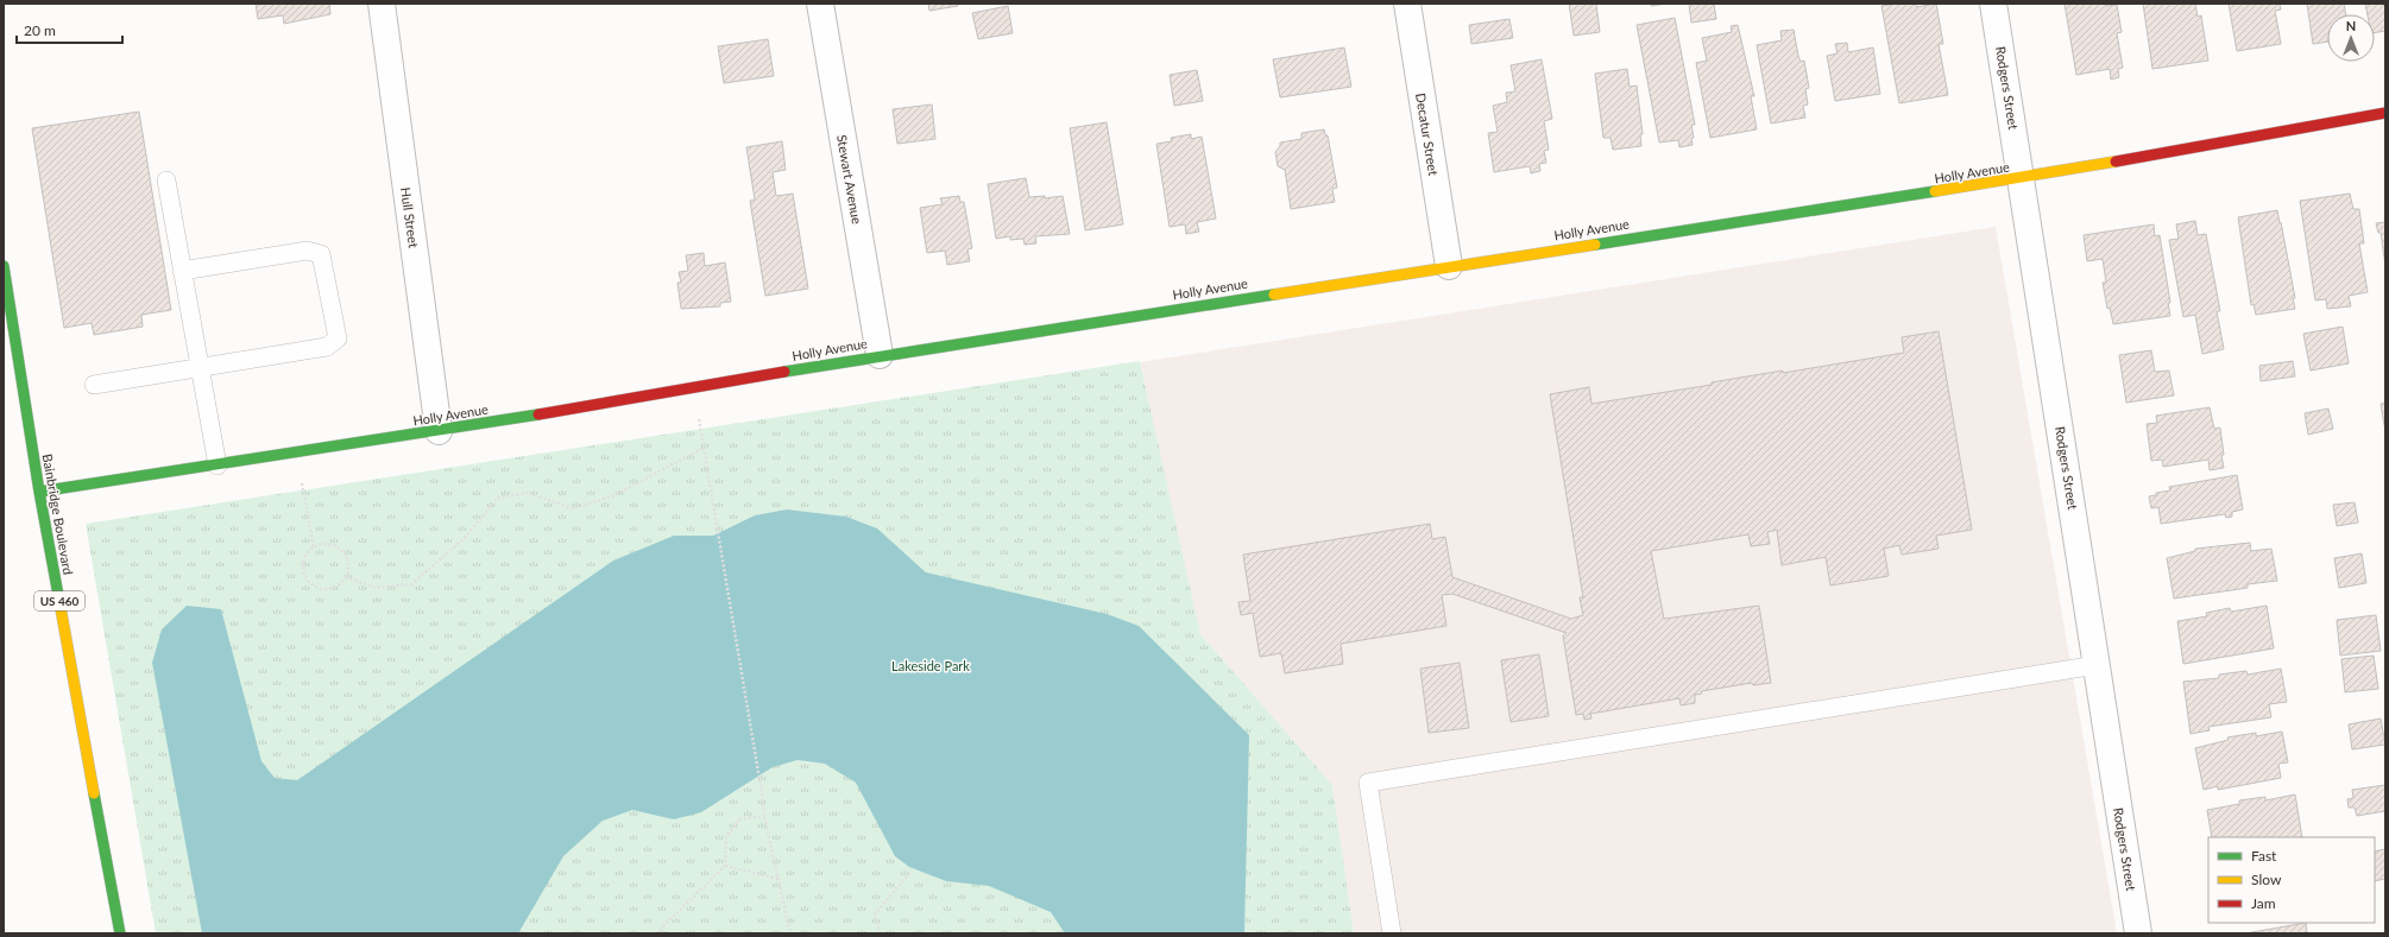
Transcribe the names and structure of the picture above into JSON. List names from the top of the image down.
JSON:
{
  "streets": {
    "street": [
      "Rodgers Street",
      "Decatur Street",
      "Holly Avenue",
      "Stewart Avenue",
      "Hull Street",
      "Bainbridge Boulevard",
      "US 460"
    ]
  },
  "crossings": [
    ["Rodgers Street", "Holly Avenue"],
    ["Decatur Street", "Holly Avenue"],
    ["Holly Avenue", "Stewart Avenue"],
    ["Holly Avenue", "Hull Street"],
    ["Holly Avenue", "Bainbridge Boulevard"]
  ],
  "parks": ["Lakeside Park"],
  "legend": ["Fast", "Slow", "Jam"],
  "scale_bar": "20 m",
  "north": "top"
}
